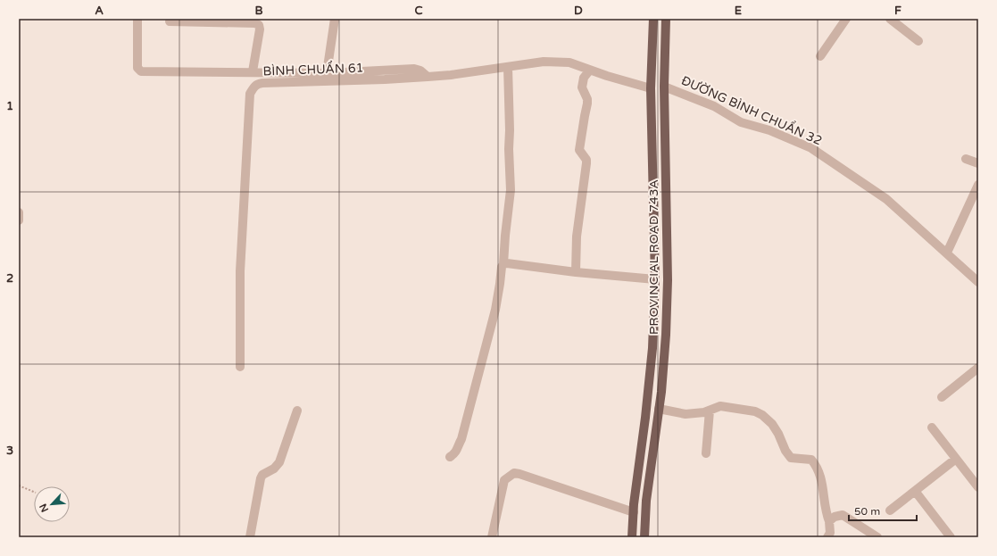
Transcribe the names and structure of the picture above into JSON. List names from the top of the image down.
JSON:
{
  "streets": {
    "main road": ["PROVINCIAL ROAD 743A"],
    "street": ["BÌNH CHUẨN 61", "ĐƯỜNG BÌNH CHUẨN 32"]
  },
  "crossings": [
    ["BÌNH CHUẨN 61", "PROVINCIAL ROAD 743A"],
    ["ĐƯỜNG BÌNH CHUẨN 32", "PROVINCIAL ROAD 743A"]
  ],
  "scale_bar": "50 m",
  "north": "bottom left",
  "grid": {
    "columns": [
      "A",
      "B",
      "C",
      "D",
      "E",
      "F"
    ],
    "rows": ["1", "2", "3"]
  }
}
